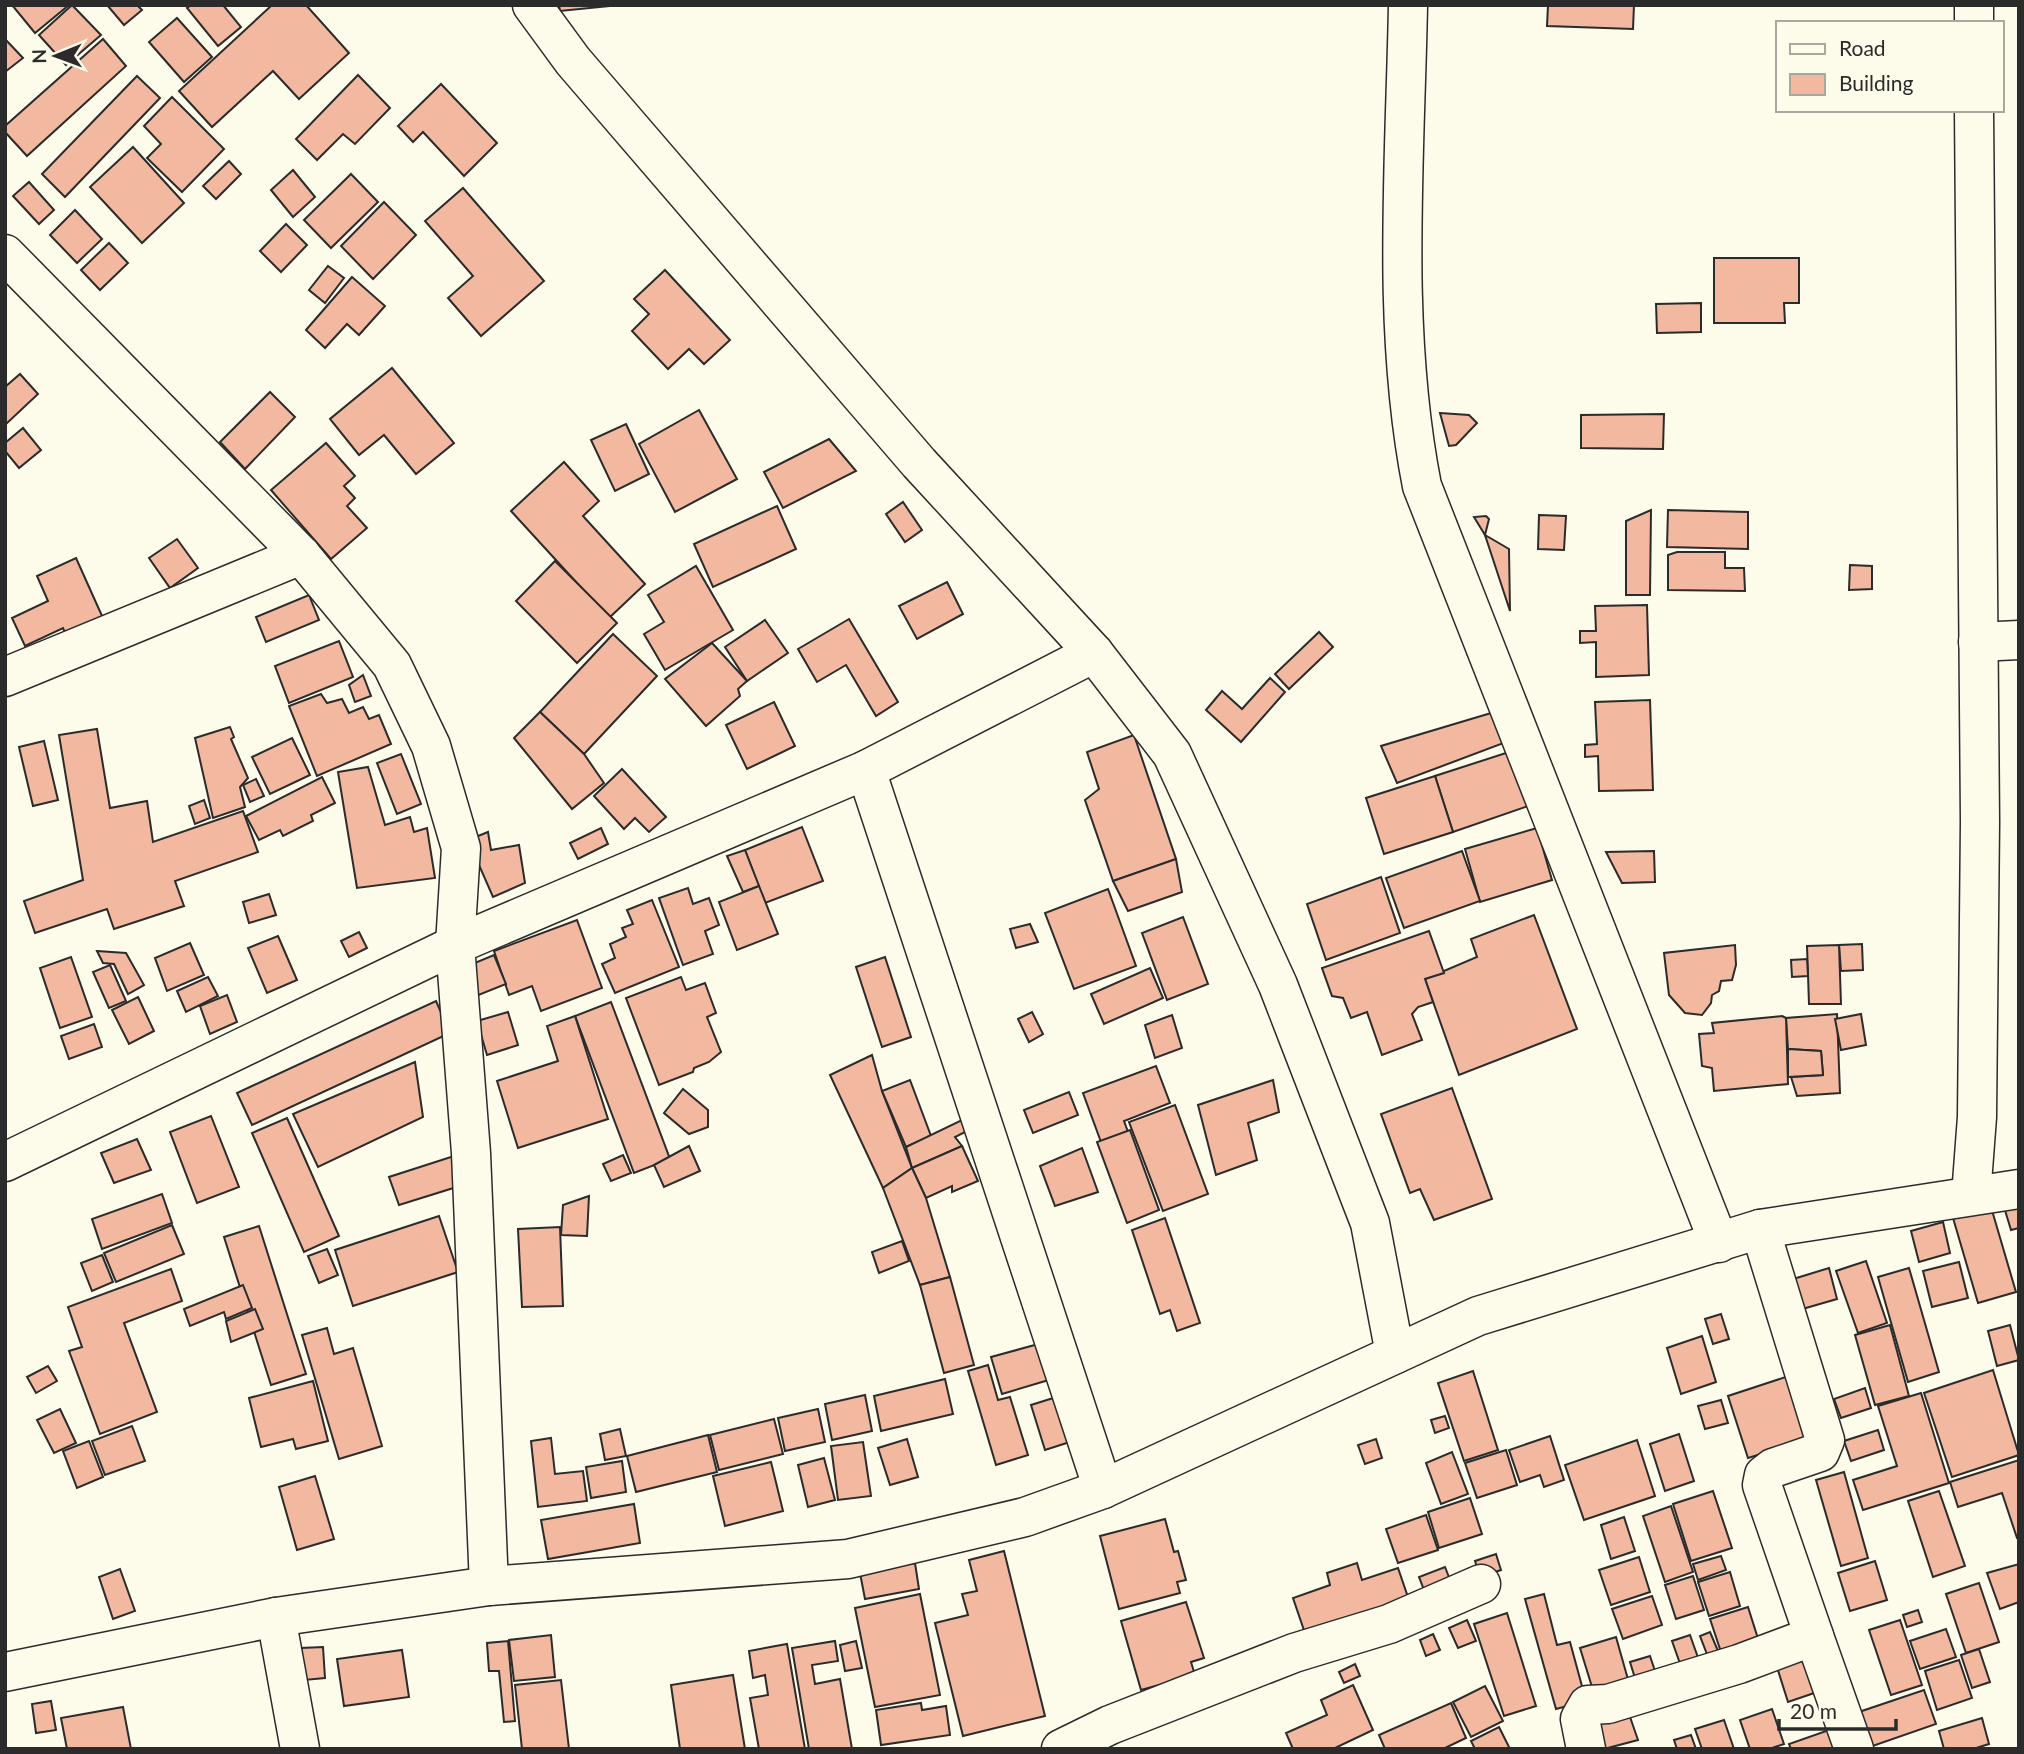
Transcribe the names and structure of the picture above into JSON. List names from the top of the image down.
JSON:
{
  "legend": ["Road", "Building"],
  "scale_bar": "20 m",
  "north": "left"
}
